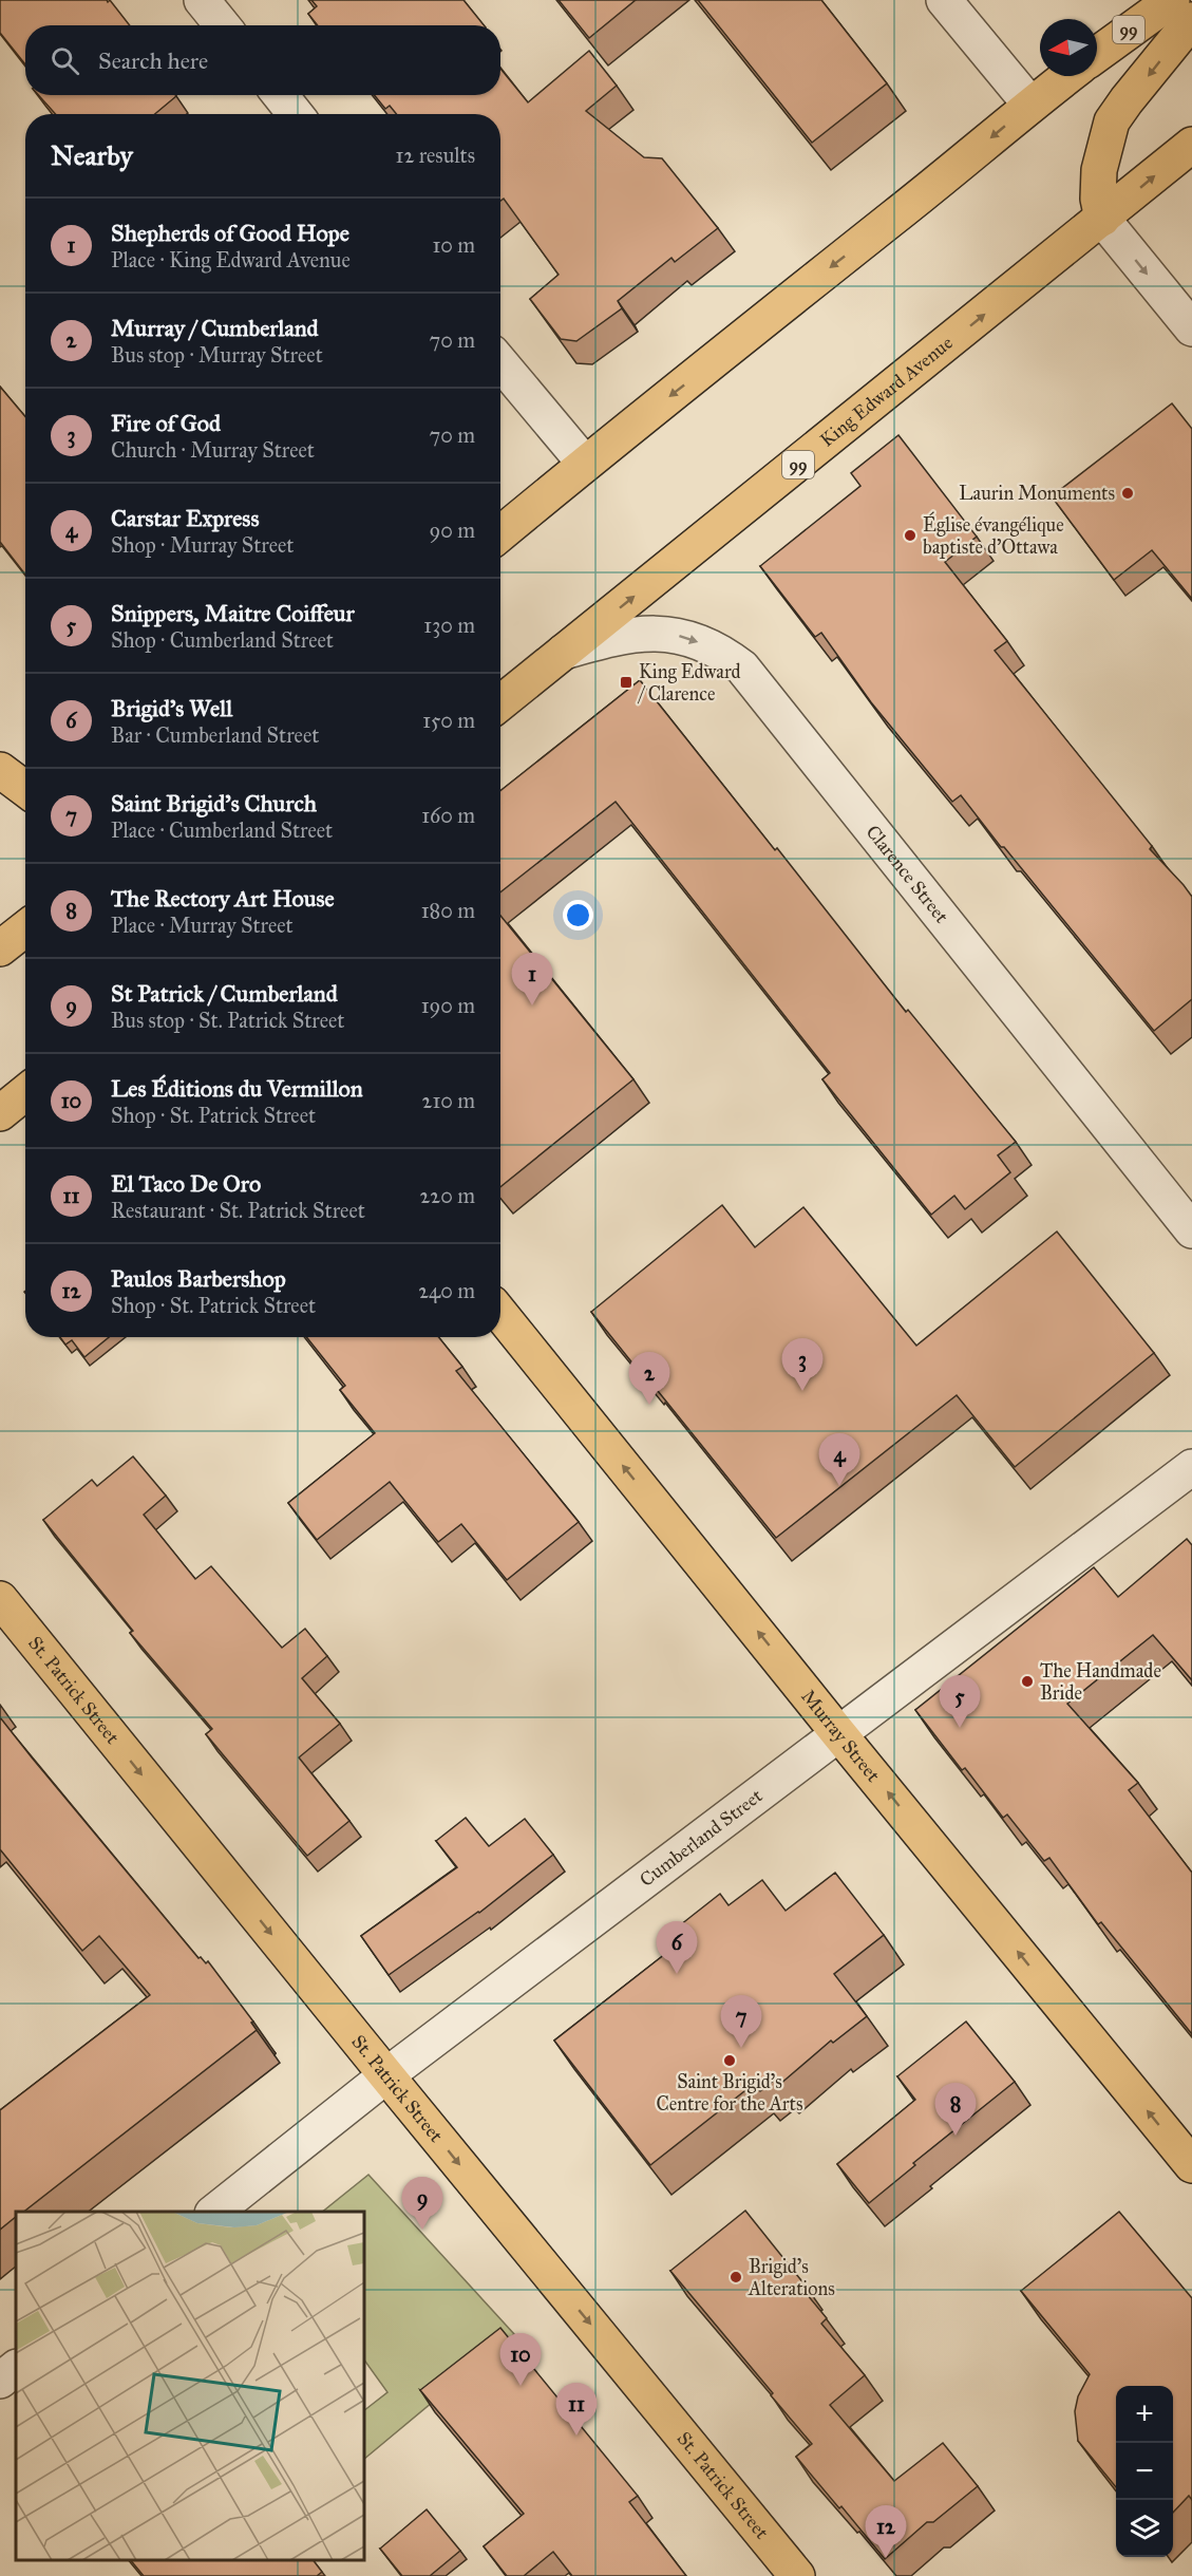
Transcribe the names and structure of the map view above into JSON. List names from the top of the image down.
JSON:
{
  "streets": {
    "main road": [
      "99",
      "King Edward Avenue",
      "St. Patrick Street",
      "Murray Street"
    ],
    "street": ["Clarence Street", "Cumberland Street"]
  },
  "crossings": [
    ["King Edward Avenue", "Clarence Street"],
    ["St. Patrick Street", "Cumberland Street"],
    ["Murray Street", "Cumberland Street"]
  ],
  "one_way": ["Clarence Street", "St. Patrick Street", "Murray Street"],
  "places": {
    "other": [
      "Laurin Monuments",
      "Église évangélique baptiste d’Ottawa",
      "The Handmade Bride",
      "Saint Brigid's Centre for the Arts",
      "Brigid's Alterations"
    ],
    "transit": ["King Edward / Clarence"]
  },
  "north": "left",
  "page": {
    "search": "Search here",
    "heading": ["Nearby", "12 results"],
    "list": [
      {
        "mark": "1",
        "name": "Shepherds of Good Hope",
        "note": "Place · King Edward Avenue",
        "value": "10 m"
      },
      {
        "mark": "2",
        "name": "Murray / Cumberland",
        "note": "Bus stop · Murray Street",
        "value": "70 m"
      },
      {
        "mark": "3",
        "name": "Fire of God",
        "note": "Church · Murray Street",
        "value": "70 m"
      },
      {
        "mark": "4",
        "name": "Carstar Express",
        "note": "Shop · Murray Street",
        "value": "90 m"
      },
      {
        "mark": "5",
        "name": "Snippers, Maitre Coiffeur",
        "note": "Shop · Cumberland Street",
        "value": "130 m"
      },
      {
        "mark": "6",
        "name": "Brigid's Well",
        "note": "Bar · Cumberland Street",
        "value": "150 m"
      },
      {
        "mark": "7",
        "name": "Saint Brigid's Church",
        "note": "Place · Cumberland Street",
        "value": "160 m"
      },
      {
        "mark": "8",
        "name": "The Rectory Art House",
        "note": "Place · Murray Street",
        "value": "180 m"
      },
      {
        "mark": "9",
        "name": "St Patrick / Cumberland",
        "note": "Bus stop · St. Patrick Street",
        "value": "190 m"
      },
      {
        "mark": "10",
        "name": "Les Éditions du Vermillon",
        "note": "Shop · St. Patrick Street",
        "value": "210 m"
      },
      {
        "mark": "11",
        "name": "El Taco De Oro",
        "note": "Restaurant · St. Patrick Street",
        "value": "220 m"
      },
      {
        "mark": "12",
        "name": "Paulos Barbershop",
        "note": "Shop · St. Patrick Street",
        "value": "240 m"
      }
    ],
    "pins": [
      "1",
      "3",
      "2",
      "4",
      "5",
      "6",
      "7",
      "8",
      "9",
      "10",
      "11",
      "12"
    ],
    "map_buttons": ["+", "−"]
  }
}
